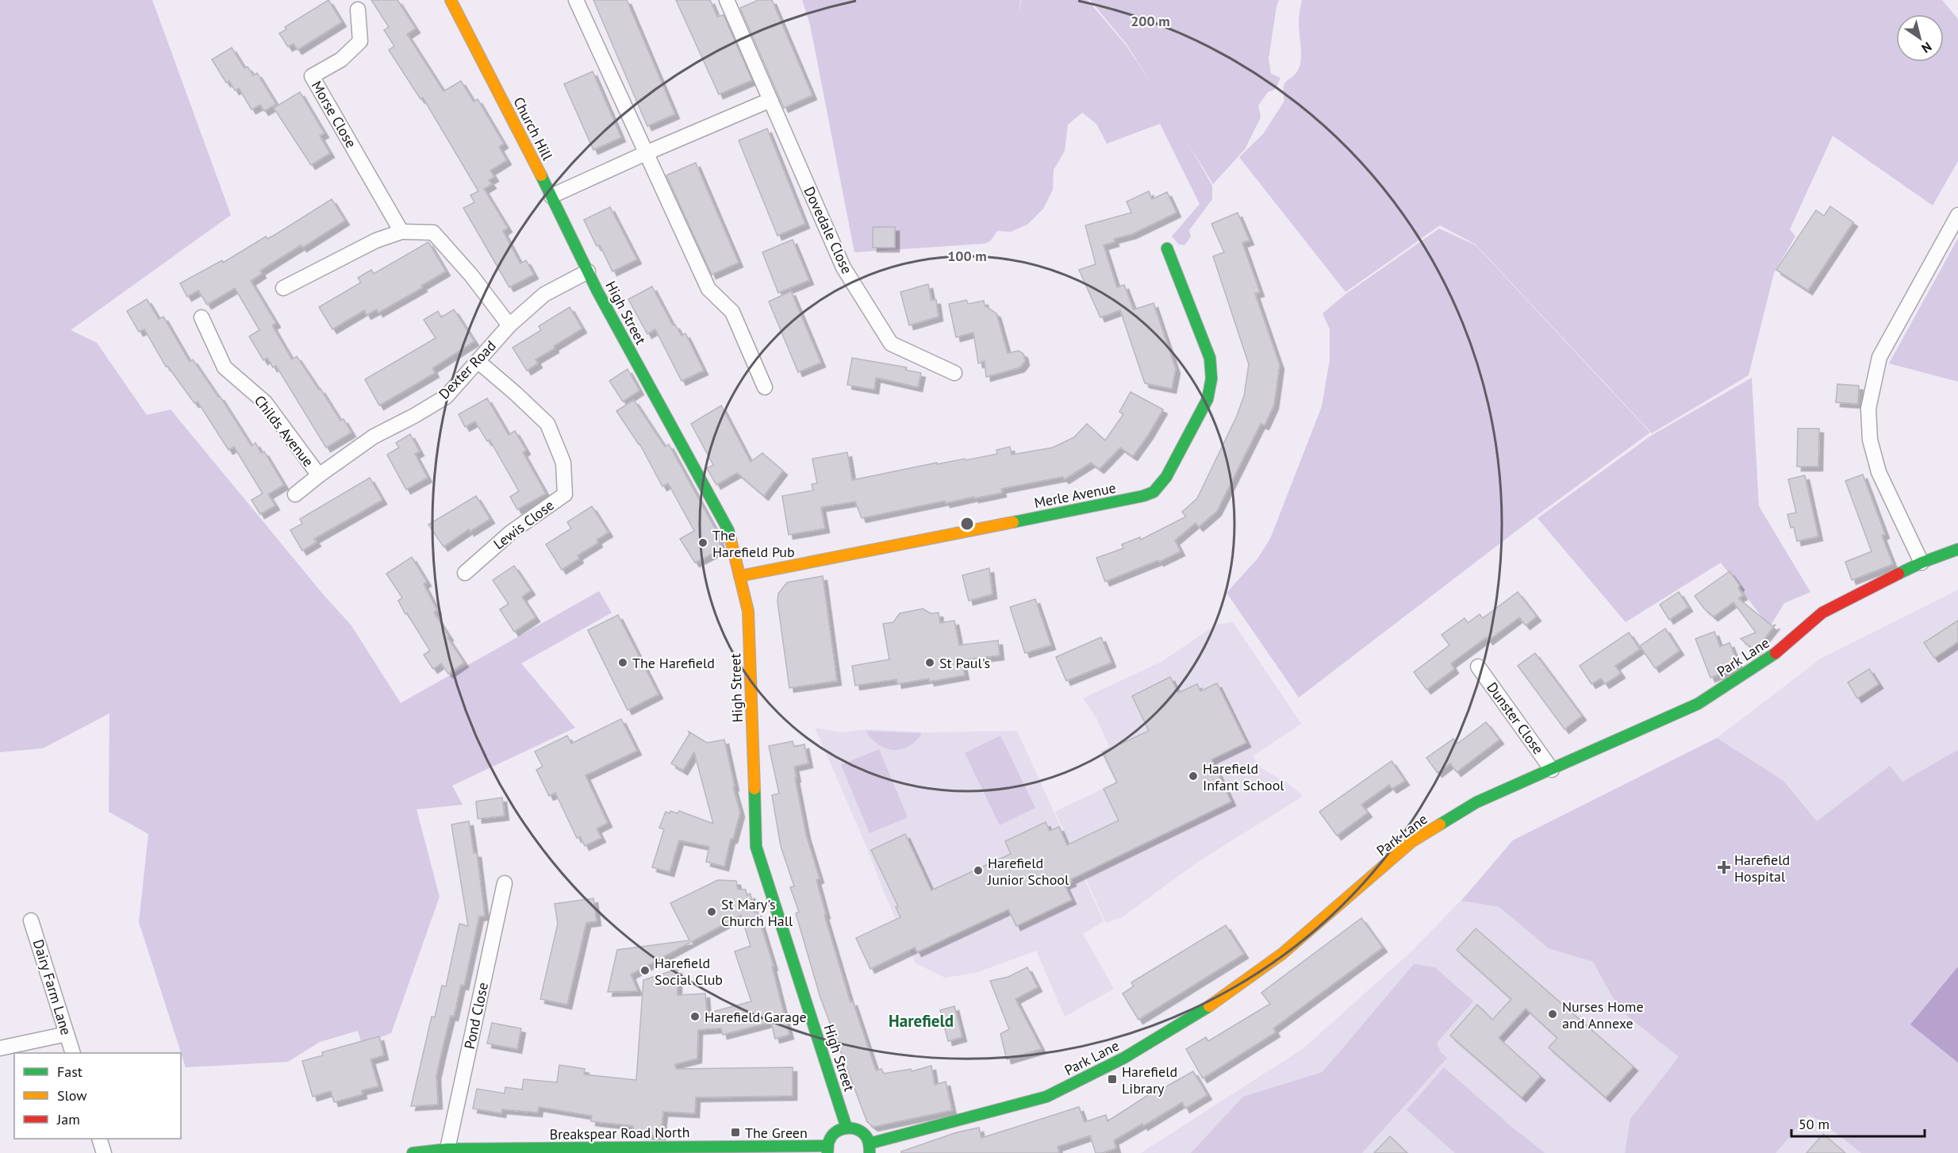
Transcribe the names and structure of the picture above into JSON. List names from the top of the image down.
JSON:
{
  "streets": {
    "street": [
      "Morse Close",
      "Church Hill",
      "Dovedale Close",
      "High Street",
      "Dexter Road",
      "Childs Avenue",
      "Merle Avenue",
      "Lewis Close",
      "Park Lane",
      "Dunster Close",
      "Dairy Farm Lane",
      "Pond Close",
      "Breakspear Road North"
    ]
  },
  "crossings": [
    ["Church Hill", "High Street"],
    ["Church Hill", "Dexter Road"],
    ["High Street", "Dexter Road"],
    ["High Street", "Merle Avenue"],
    ["Dexter Road", "Childs Avenue"],
    ["Dexter Road", "Lewis Close"],
    ["Park Lane", "Dunster Close"],
    ["Pond Close", "Breakspear Road North"]
  ],
  "districts": ["Harefield"],
  "places": {
    "other": [
      "The Harefield Pub",
      "The Harefield",
      "St Paul's",
      "Harefield Infant School",
      "Harefield Junior School",
      "St Mary's Church Hall",
      "Harefield Social Club",
      "Nurses Home and Annexe",
      "Harefield Garage"
    ],
    "health": ["Harefield Hospital"],
    "transit": ["Harefield Library", "The Green"]
  },
  "legend": ["Fast", "Slow", "Jam"],
  "scale_bar": "50 m",
  "north": "bottom right",
  "rings": ["200 m", "100 m"]
}
